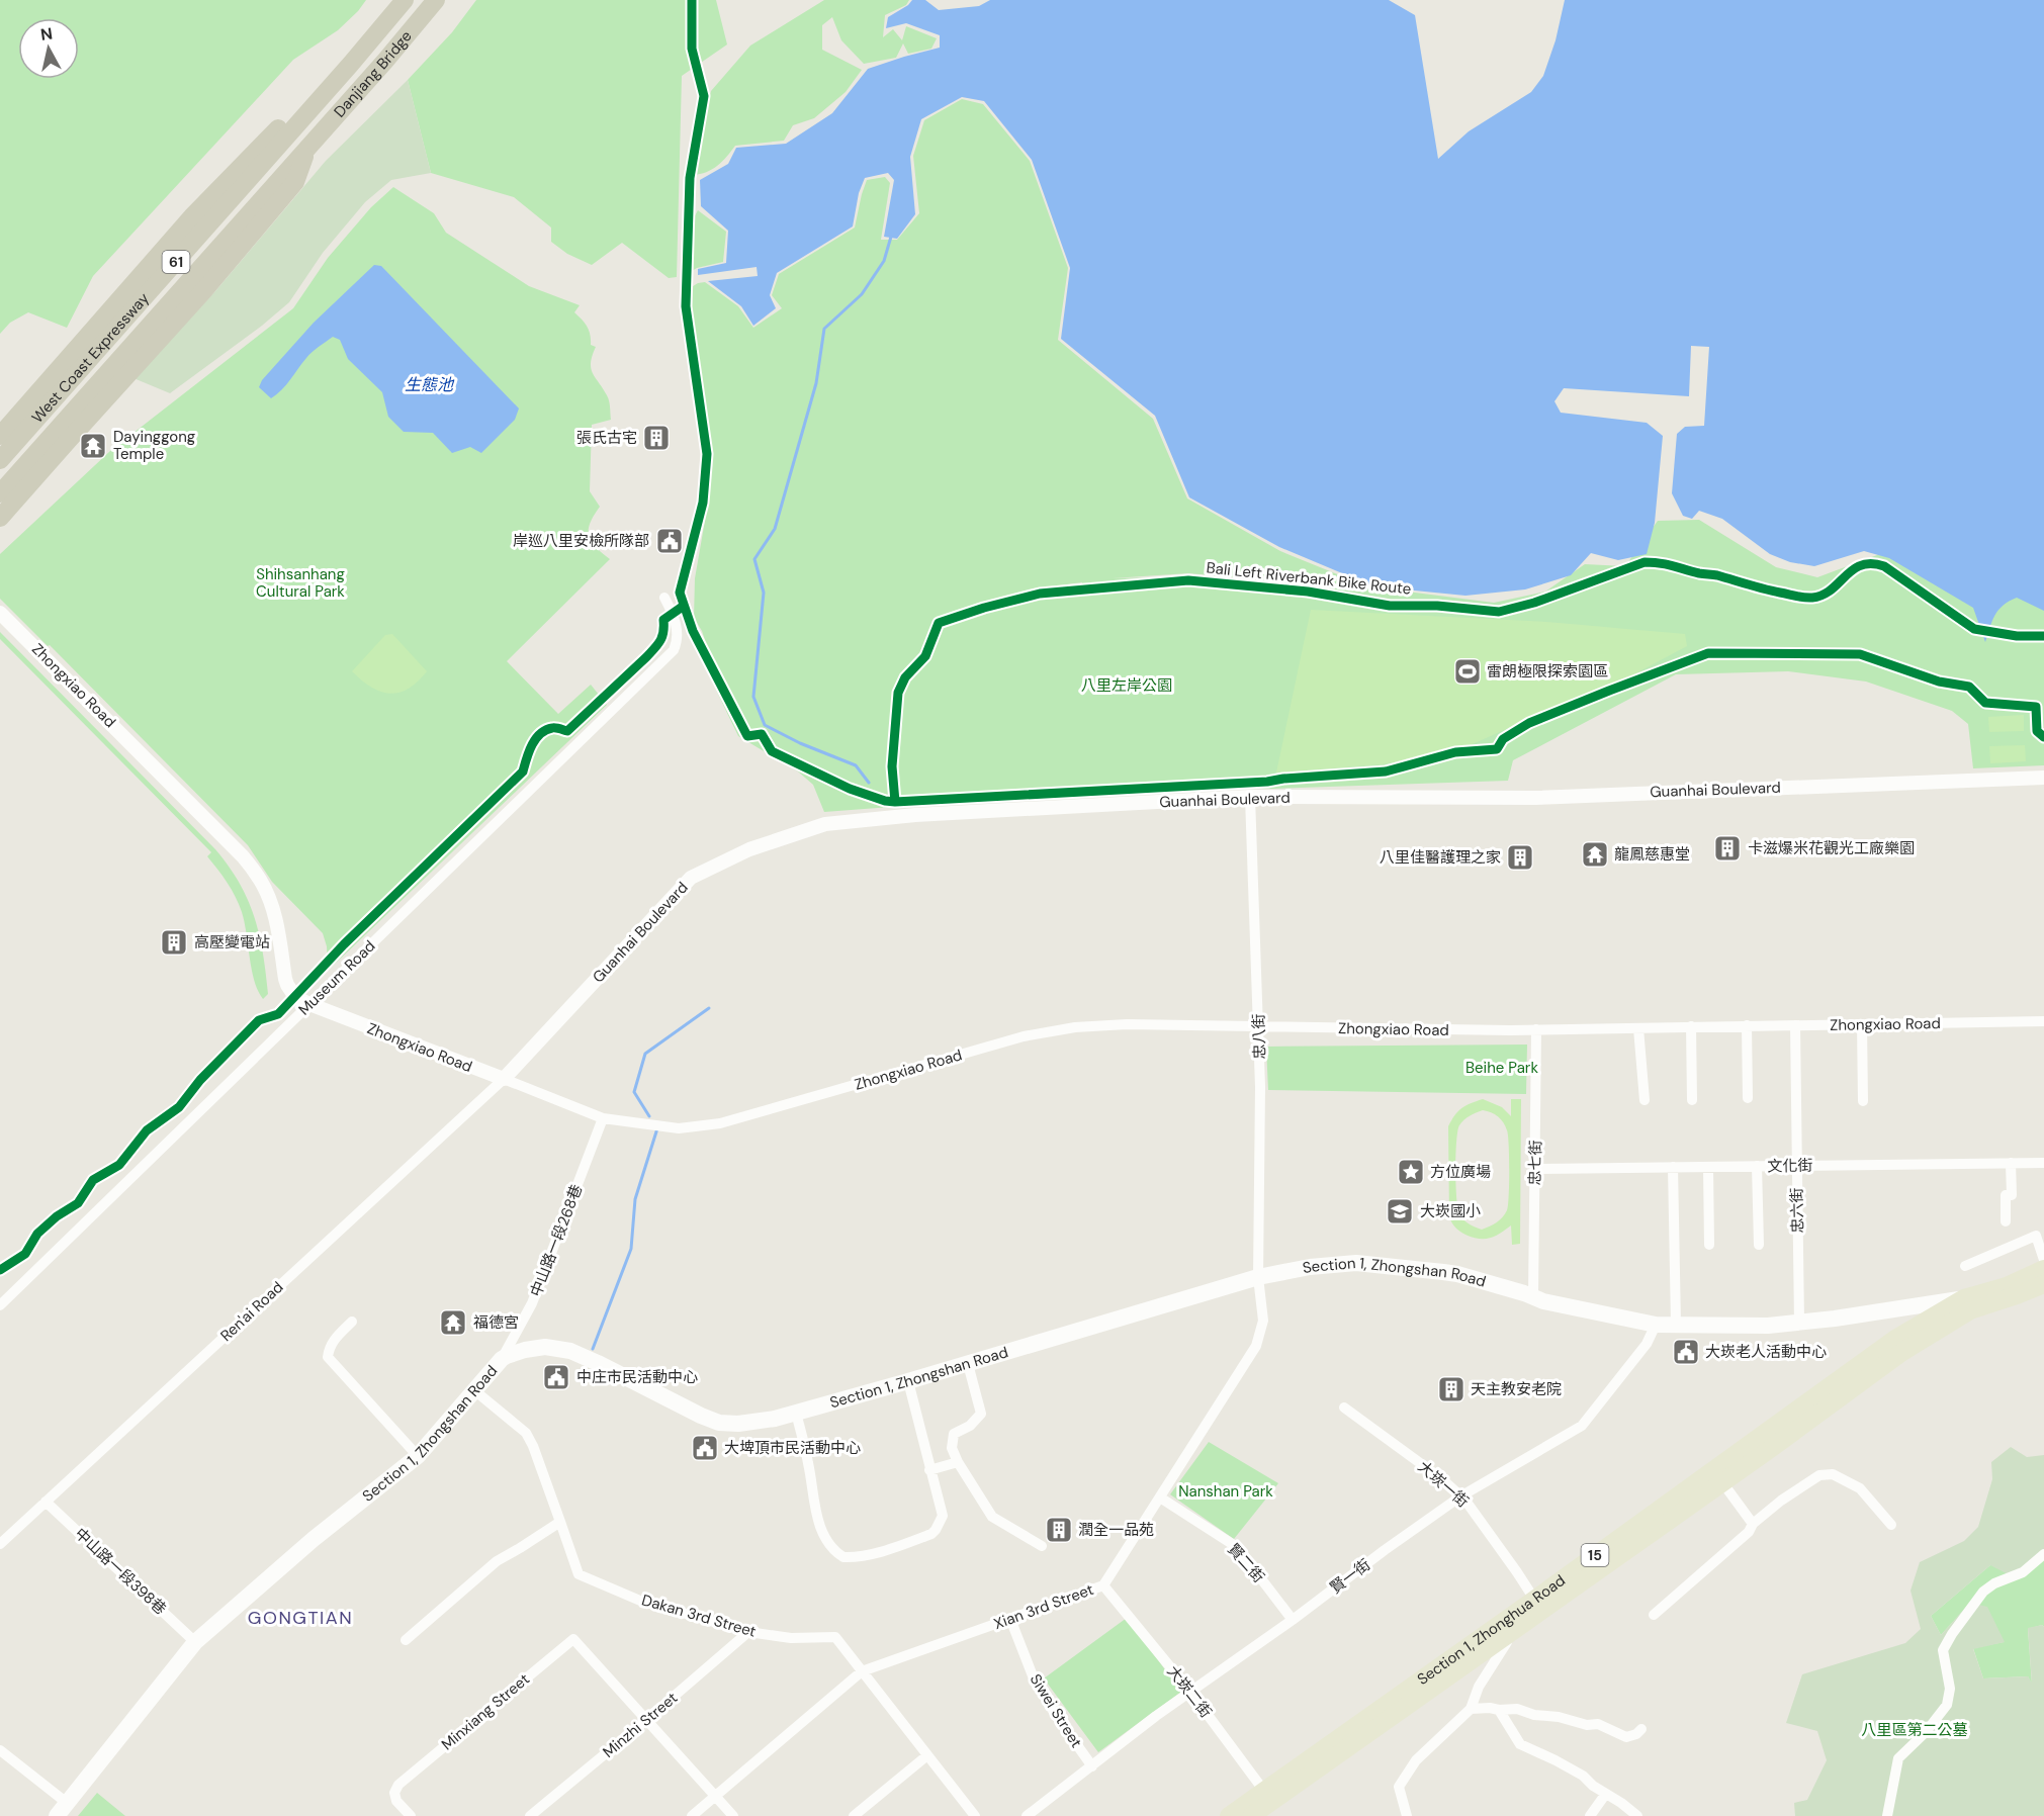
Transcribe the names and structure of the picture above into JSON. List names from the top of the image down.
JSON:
{
  "streets": {
    "highway": ["Danjiang Bridge", "61", "West Coast Expressway"],
    "main road": ["Section 1, Zhongshan Road", "15", "Section 1, Zhonghua Road"],
    "street": [
      "Zhongxiao Road",
      "Guanhai Boulevard",
      "Museum Road",
      "忠八街",
      "忠七街",
      "文化街",
      "忠六街",
      "中山路一段268巷",
      "Ren'ai Road",
      "大崁一街",
      "賢二街",
      "中山路一段398巷",
      "賢一街",
      "Xian 3rd Street",
      "Dakan 3rd Street",
      "大崁二街",
      "Siwei Street",
      "Minxiang Street",
      "Minzhi Street"
    ],
    "cycle path": ["Bali Left Riverbank Bike Route"]
  },
  "crossings": [
    ["Danjiang Bridge", "West Coast Expressway"],
    ["Zhongxiao Road", "Guanhai Boulevard"],
    ["Zhongxiao Road", "Museum Road"],
    ["Zhongxiao Road", "忠八街"],
    ["Zhongxiao Road", "忠七街"],
    ["Zhongxiao Road", "忠六街"],
    ["Zhongxiao Road", "中山路一段268巷"],
    ["Zhongxiao Road", "Ren'ai Road"],
    ["Guanhai Boulevard", "忠八街"],
    ["Guanhai Boulevard", "Ren'ai Road"],
    ["忠八街", "Section 1, Zhongshan Road"],
    ["忠八街", "Xian 3rd Street"],
    ["忠七街", "文化街"],
    ["忠七街", "Section 1, Zhongshan Road"],
    ["文化街", "忠六街"],
    ["忠六街", "Section 1, Zhongshan Road"],
    ["中山路一段268巷", "Section 1, Zhongshan Road"],
    ["Section 1, Zhongshan Road", "15"],
    ["Section 1, Zhongshan Road", "中山路一段398巷"],
    ["Section 1, Zhongshan Road", "賢一街"],
    ["Section 1, Zhongshan Road", "Xian 3rd Street"],
    ["Section 1, Zhongshan Road", "Dakan 3rd Street"],
    ["Section 1, Zhongshan Road", "Section 1, Zhonghua Road"],
    ["Ren'ai Road", "中山路一段398巷"],
    ["大崁一街", "賢一街"],
    ["大崁一街", "Section 1, Zhonghua Road"],
    ["15", "Section 1, Zhonghua Road"],
    ["賢二街", "賢一街"],
    ["賢二街", "Xian 3rd Street"],
    ["賢一街", "大崁二街"],
    ["賢一街", "Siwei Street"],
    ["Xian 3rd Street", "Dakan 3rd Street"],
    ["Xian 3rd Street", "大崁二街"],
    ["Xian 3rd Street", "Siwei Street"],
    ["Dakan 3rd Street", "Minzhi Street"],
    ["Section 1, Zhonghua Road", "大崁二街"],
    ["Minxiang Street", "Minzhi Street"]
  ],
  "districts": ["GONGTIAN"],
  "water": ["生態池"],
  "parks": [
    "Shihsanhang Cultural Park",
    "八里左岸公園",
    "Beihe Park",
    "Nanshan Park",
    "八里區第二公墓"
  ],
  "places": {
    "building": [
      "張氏古宅",
      "卡滋爆米花觀光工廠樂園",
      "八里佳醫護理之家",
      "高壓變電站",
      "天主教安老院",
      "潤全一品苑"
    ],
    "temple": ["Dayinggong Temple", "龍鳳慈惠堂", "福德宮"],
    "public building": [
      "岸巡八里安檢所隊部",
      "大崁老人活動中心",
      "中庄市民活動中心",
      "大埤頂市民活動中心"
    ],
    "sports": ["雷朗極限探索園區"],
    "place": ["方位廣場"],
    "school or university": ["大崁國小"]
  },
  "north": "top"
}
